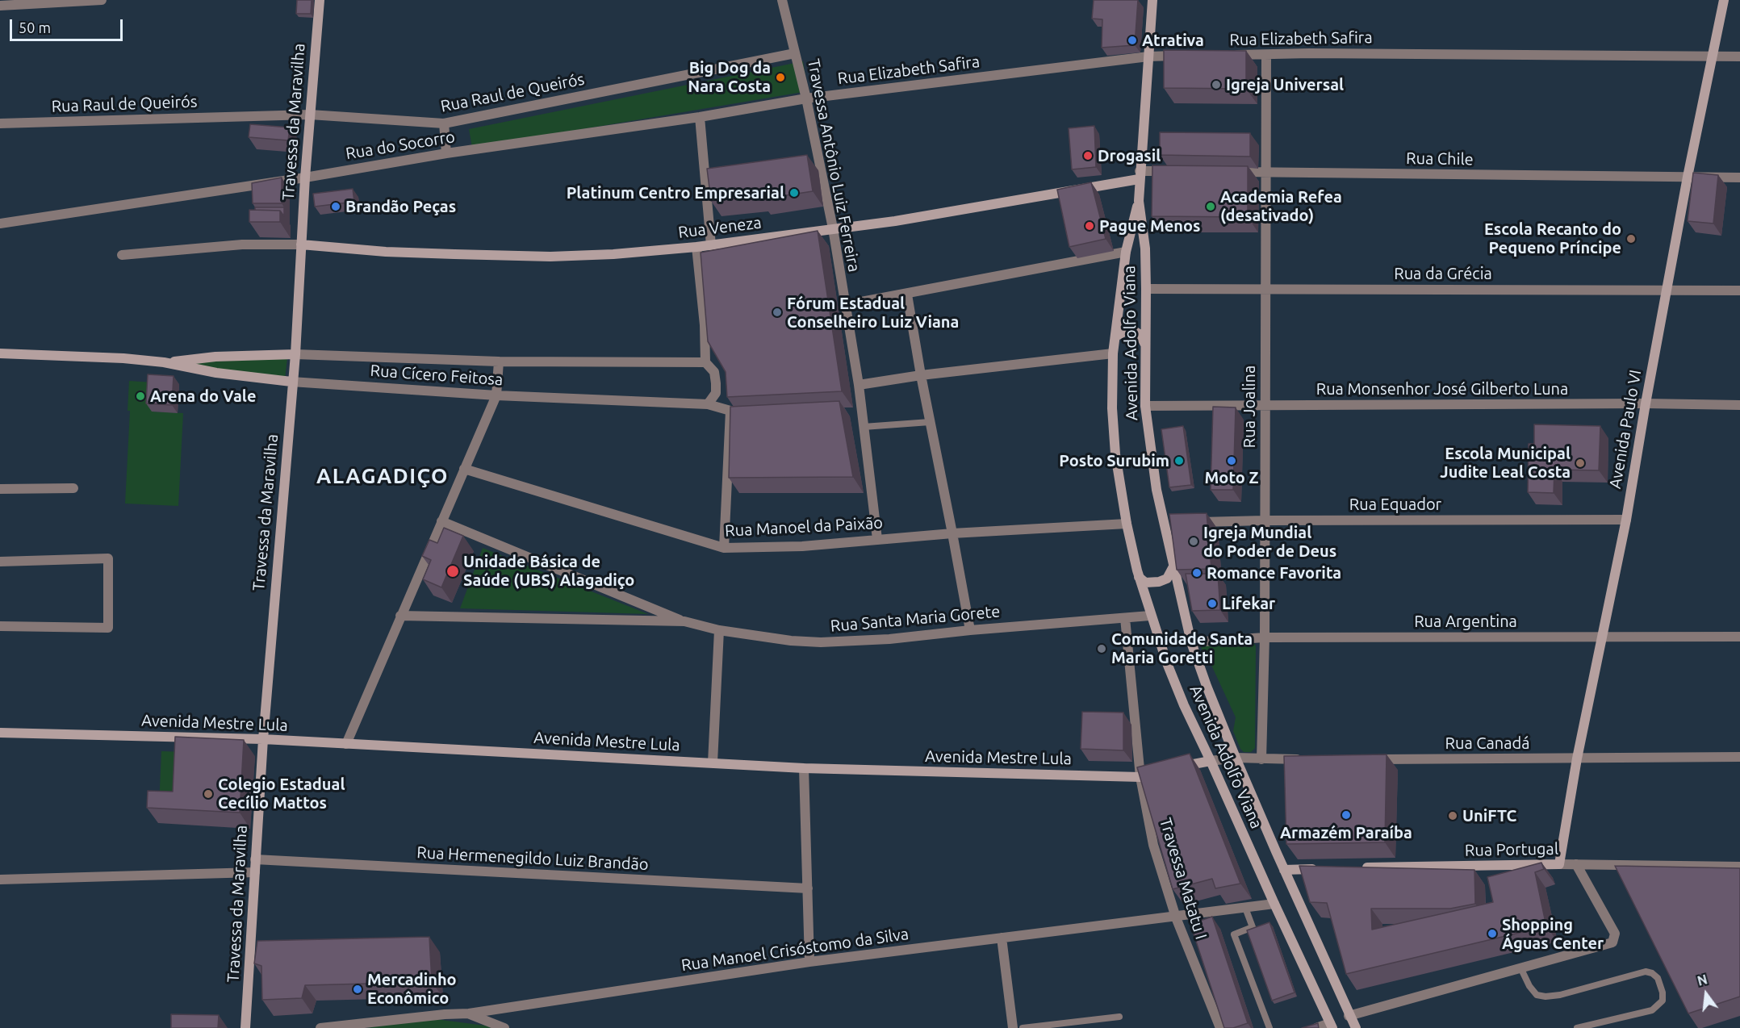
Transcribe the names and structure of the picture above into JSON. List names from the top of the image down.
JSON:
{
  "streets": {
    "street": [
      "Rua Elizabeth Safira",
      "Rua Raul de Queirós",
      "Travessa da Maravilha",
      "Rua do Socorro",
      "Rua Chile",
      "Travessa Antônio Luiz Ferreira",
      "Rua Veneza",
      "Rua da Grécia",
      "Avenida Adolfo Viana",
      "Rua Cícero Feitosa",
      "Rua Monsenhor José Gilberto Luna",
      "Rua Joalina",
      "Avenida Paulo VI",
      "Rua Equador",
      "Rua Manoel da Paixão",
      "Rua Santa Maria Gorete",
      "Rua Argentina",
      "Avenida Mestre Lula",
      "Rua Canadá",
      "Rua Portugal",
      "Rua Hermenegildo Luiz Brandão",
      "Travessa Matatu I",
      "Rua Manoel Crisóstomo da Silva"
    ]
  },
  "crossings": [
    ["Rua Elizabeth Safira", "Rua do Socorro"],
    ["Rua Elizabeth Safira", "Travessa Antônio Luiz Ferreira"],
    ["Rua Elizabeth Safira", "Avenida Adolfo Viana"],
    ["Rua Elizabeth Safira", "Rua Joalina"],
    ["Rua Elizabeth Safira", "Avenida Paulo VI"],
    ["Rua Raul de Queirós", "Travessa da Maravilha"],
    ["Rua Raul de Queirós", "Travessa Antônio Luiz Ferreira"],
    ["Travessa da Maravilha", "Rua do Socorro"],
    ["Travessa da Maravilha", "Rua Veneza"],
    ["Travessa da Maravilha", "Rua Cícero Feitosa"],
    ["Travessa da Maravilha", "Avenida Mestre Lula"],
    ["Travessa da Maravilha", "Rua Hermenegildo Luiz Brandão"],
    ["Rua do Socorro", "Travessa Antônio Luiz Ferreira"],
    ["Rua Chile", "Rua Joalina"],
    ["Rua Chile", "Avenida Paulo VI"],
    ["Travessa Antônio Luiz Ferreira", "Rua Veneza"],
    ["Travessa Antônio Luiz Ferreira", "Rua Manoel da Paixão"],
    ["Rua Veneza", "Avenida Adolfo Viana"],
    ["Rua da Grécia", "Avenida Adolfo Viana"],
    ["Rua da Grécia", "Rua Joalina"],
    ["Rua da Grécia", "Avenida Paulo VI"],
    ["Avenida Adolfo Viana", "Rua Monsenhor José Gilberto Luna"],
    ["Avenida Adolfo Viana", "Rua Manoel da Paixão"],
    ["Avenida Adolfo Viana", "Rua Santa Maria Gorete"],
    ["Avenida Adolfo Viana", "Rua Argentina"],
    ["Avenida Adolfo Viana", "Avenida Mestre Lula"],
    ["Avenida Adolfo Viana", "Rua Manoel Crisóstomo da Silva"],
    ["Rua Cícero Feitosa", "Rua Manoel da Paixão"],
    ["Rua Monsenhor José Gilberto Luna", "Rua Joalina"],
    ["Rua Monsenhor José Gilberto Luna", "Avenida Paulo VI"],
    ["Rua Joalina", "Rua Equador"],
    ["Rua Joalina", "Rua Argentina"],
    ["Avenida Paulo VI", "Rua Equador"],
    ["Avenida Paulo VI", "Rua Argentina"],
    ["Avenida Paulo VI", "Rua Canadá"],
    ["Avenida Paulo VI", "Rua Portugal"],
    ["Rua Santa Maria Gorete", "Travessa Matatu I"],
    ["Avenida Mestre Lula", "Travessa Matatu I"],
    ["Travessa Matatu I", "Rua Manoel Crisóstomo da Silva"]
  ],
  "districts": ["ALAGADIÇO"],
  "places": [
    "Atrativa",
    "Big Dog da Nara Costa",
    "Igreja Universal",
    "Drogasil",
    "Platinum Centro Empresarial",
    "Brandão Peças",
    "Academia Refea (desativado)",
    "Pague Menos",
    "Escola Recanto do Pequeno Príncipe",
    "Fórum Estadual Conselheiro Luiz Viana",
    "Arena do Vale",
    "Posto Surubim",
    "Moto Z",
    "Escola Municipal Judite Leal Costa",
    "Igreja Mundial do Poder de Deus",
    "Unidade Básica de Saúde (UBS) Alagadiço",
    "Romance Favorita",
    "Lifekar",
    "Comunidade Santa Maria Goretti",
    "Colegio Estadual Cecílio Mattos",
    "Armazém Paraíba",
    "UniFTC",
    "Shopping Águas Center",
    "Mercadinho Econômico"
  ],
  "scale_bar": "50 m",
  "north": "top"
}
